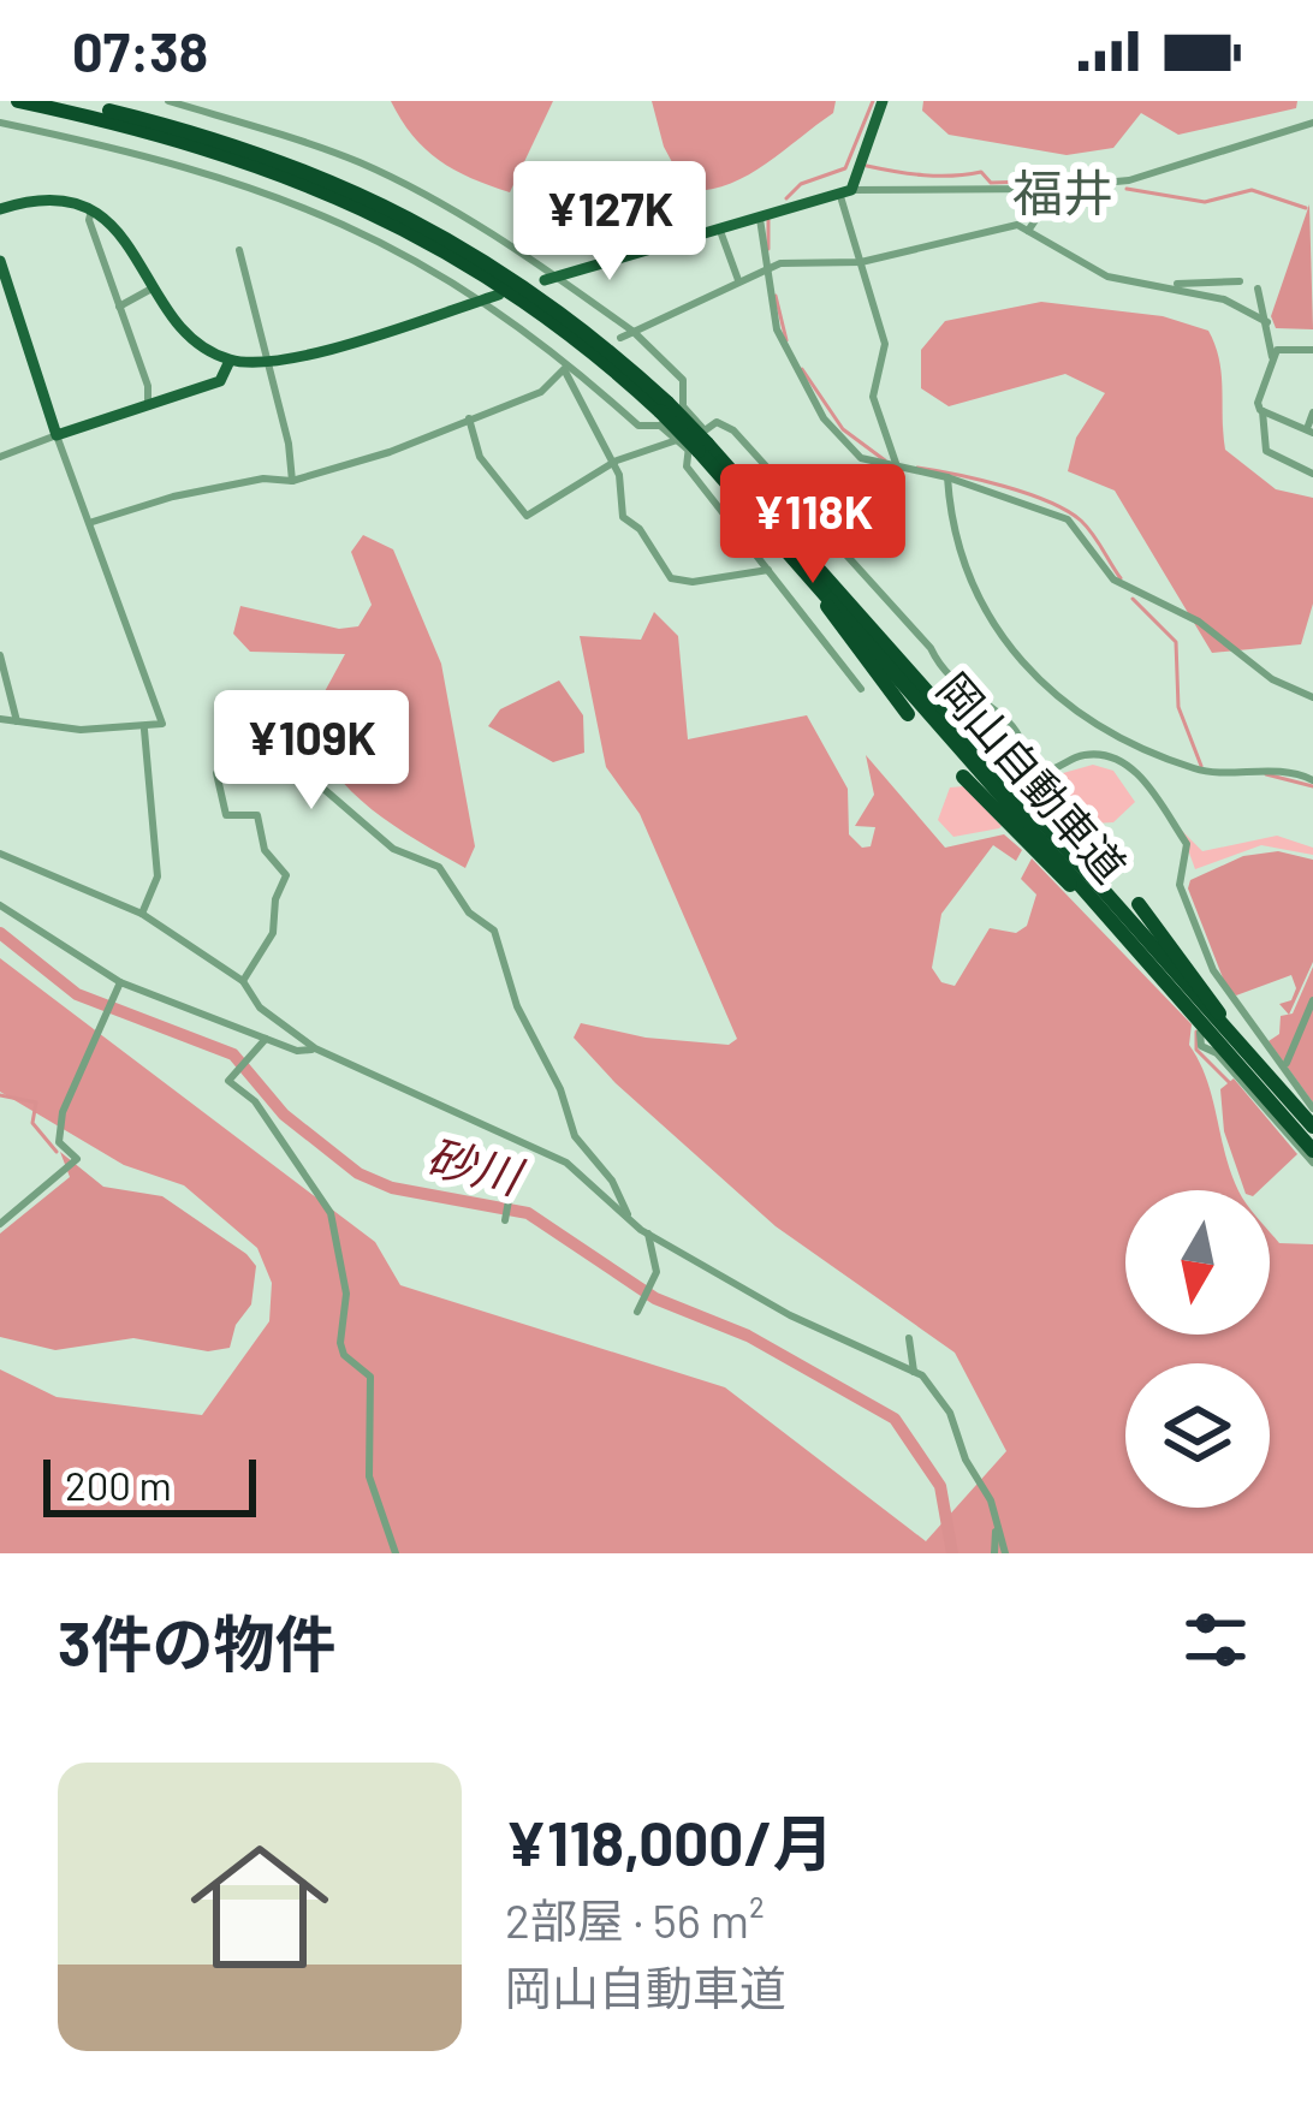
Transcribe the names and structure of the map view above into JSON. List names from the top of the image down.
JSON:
{
  "streets": {
    "highway": ["岡山自動車道"]
  },
  "districts": ["福井"],
  "water": ["砂川"],
  "scale_bar": "200 m",
  "north": "bottom",
  "page": {
    "status": "07:38",
    "price": ["¥127K", "¥118K", "¥109K"],
    "scale": "200 m",
    "heading": "3件の物件",
    "list": [
      {
        "name": "¥118,000/月",
        "note": "2部屋 · 56 m² · 岡山自動車道"
      }
    ]
  }
}
